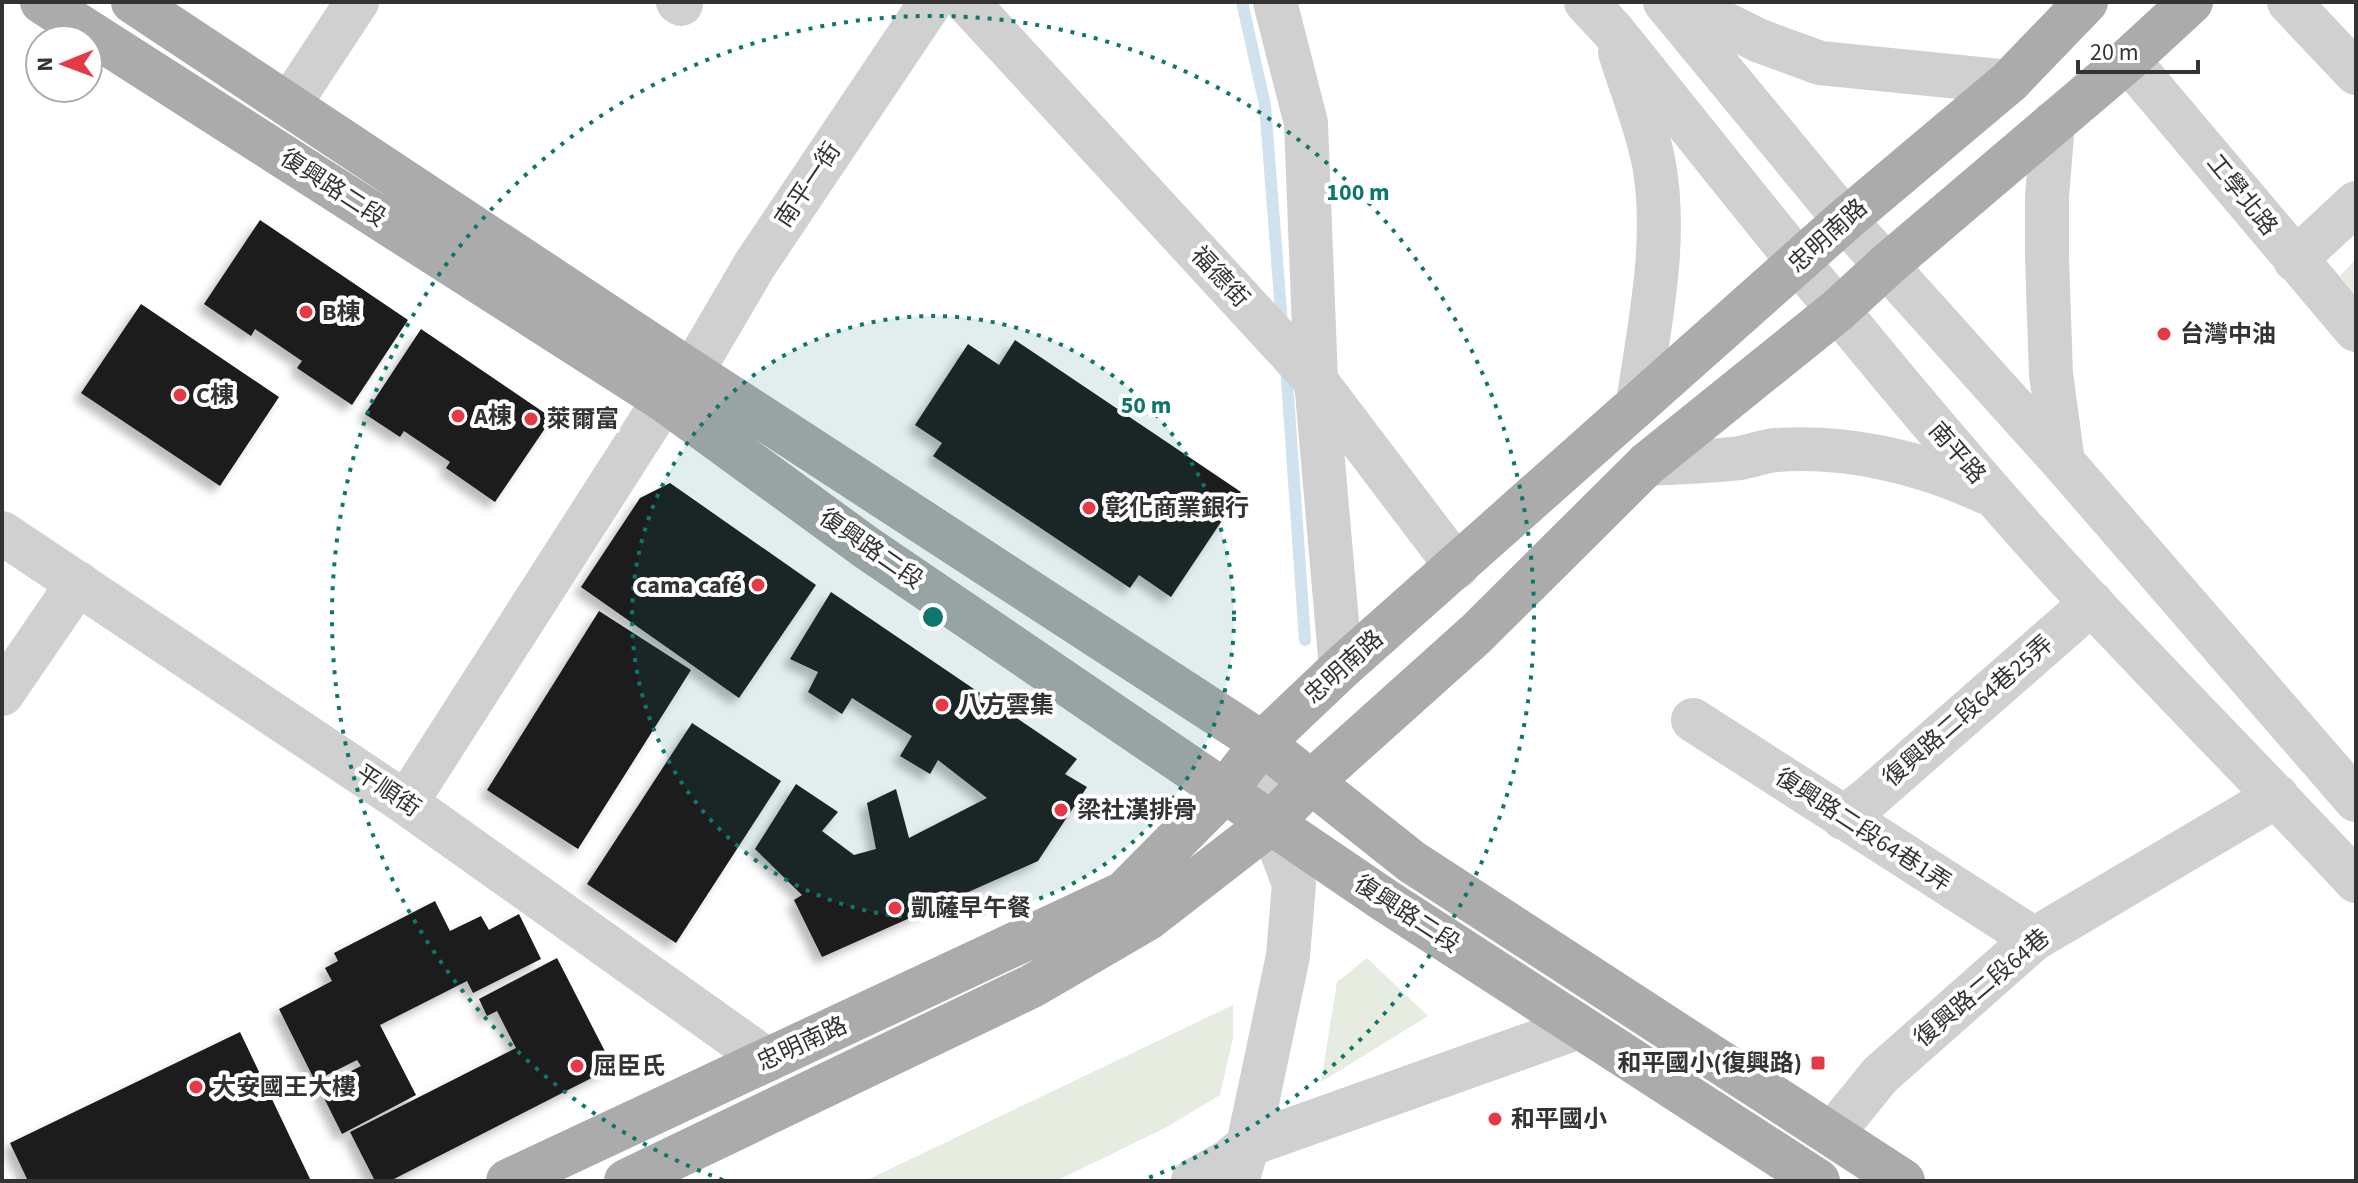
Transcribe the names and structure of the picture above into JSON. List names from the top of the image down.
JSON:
{
  "streets": {
    "main road": ["復興路二段", "忠明南路"],
    "street": [
      "南平一街",
      "工學北路",
      "福德街",
      "南平路",
      "復興路二段64巷25弄",
      "平順街",
      "復興路二段64巷1弄",
      "復興路二段64巷"
    ]
  },
  "crossings": [
    ["南平一街", "復興路二段"],
    ["南平一街", "平順街"],
    ["復興路二段", "忠明南路"],
    ["復興路二段", "復興路二段64巷"],
    ["工學北路", "忠明南路"],
    ["忠明南路", "福德街"],
    ["忠明南路", "南平路"],
    ["忠明南路", "平順街"],
    ["南平路", "復興路二段64巷25弄"],
    ["南平路", "復興路二段64巷"],
    ["復興路二段64巷25弄", "復興路二段64巷1弄"],
    ["復興路二段64巷1弄", "復興路二段64巷"]
  ],
  "places": {
    "other": [
      "B棟",
      "台灣中油",
      "C棟",
      "A棟",
      "萊爾富",
      "彰化商業銀行",
      "cama café",
      "八方雲集",
      "梁社漢排骨",
      "凱薩早午餐",
      "屈臣氏",
      "大安國王大樓",
      "和平國小"
    ],
    "transit": ["和平國小(復興路)"]
  },
  "scale_bar": "20 m",
  "north": "left",
  "rings": ["100 m", "50 m"]
}
